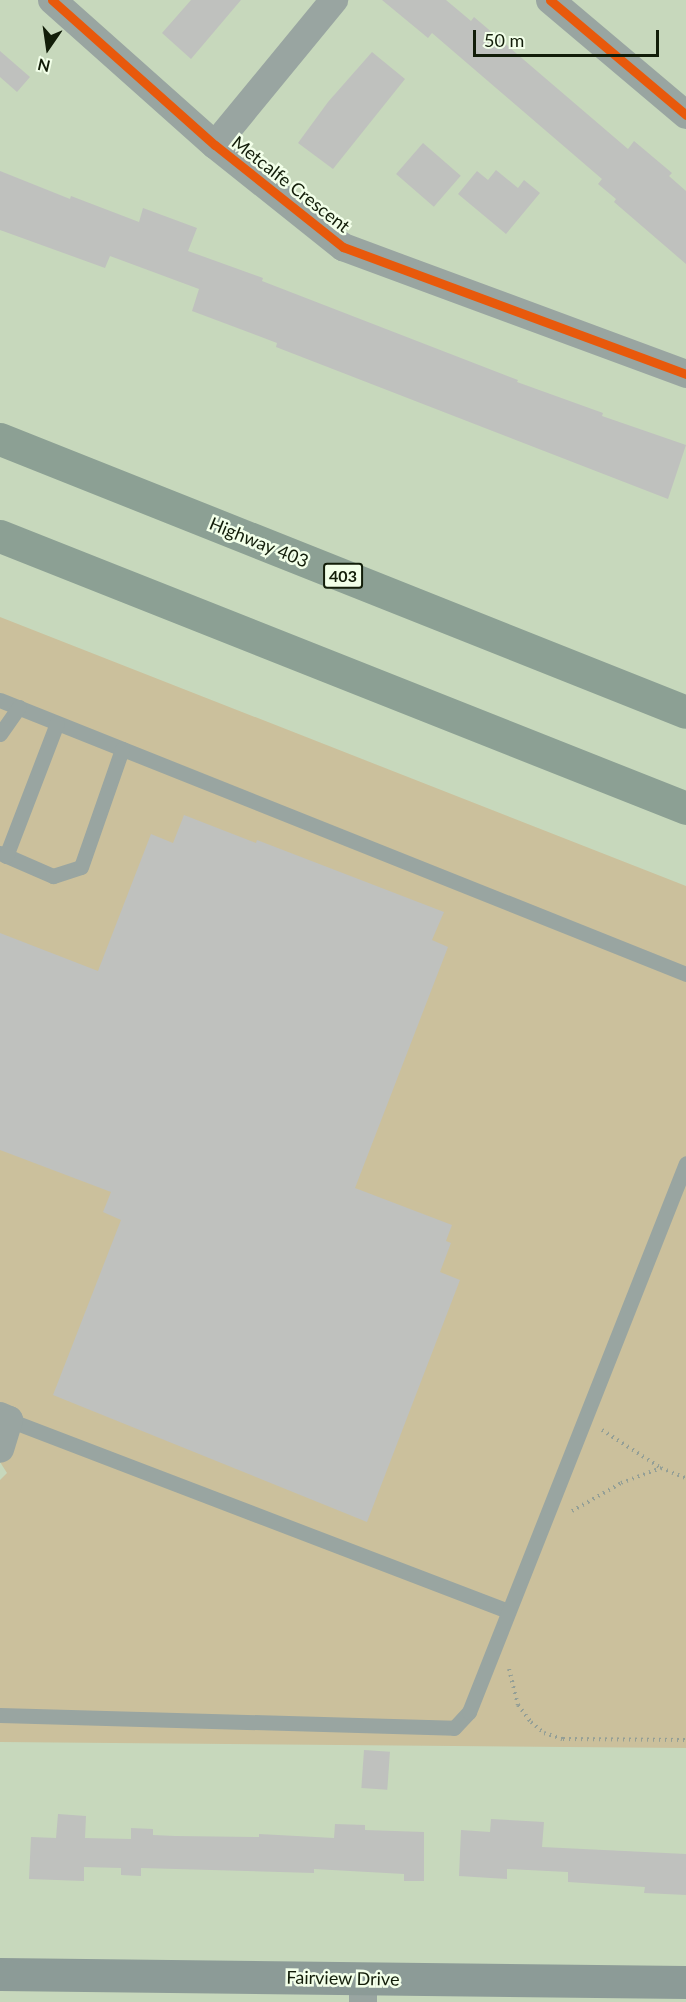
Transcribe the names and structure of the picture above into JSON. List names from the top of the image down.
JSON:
{
  "streets": {
    "highway": ["Highway 403", "403"],
    "main road": ["Fairview Drive"],
    "street": ["Metcalfe Crescent"]
  },
  "scale_bar": "50 m",
  "north": "bottom"
}
